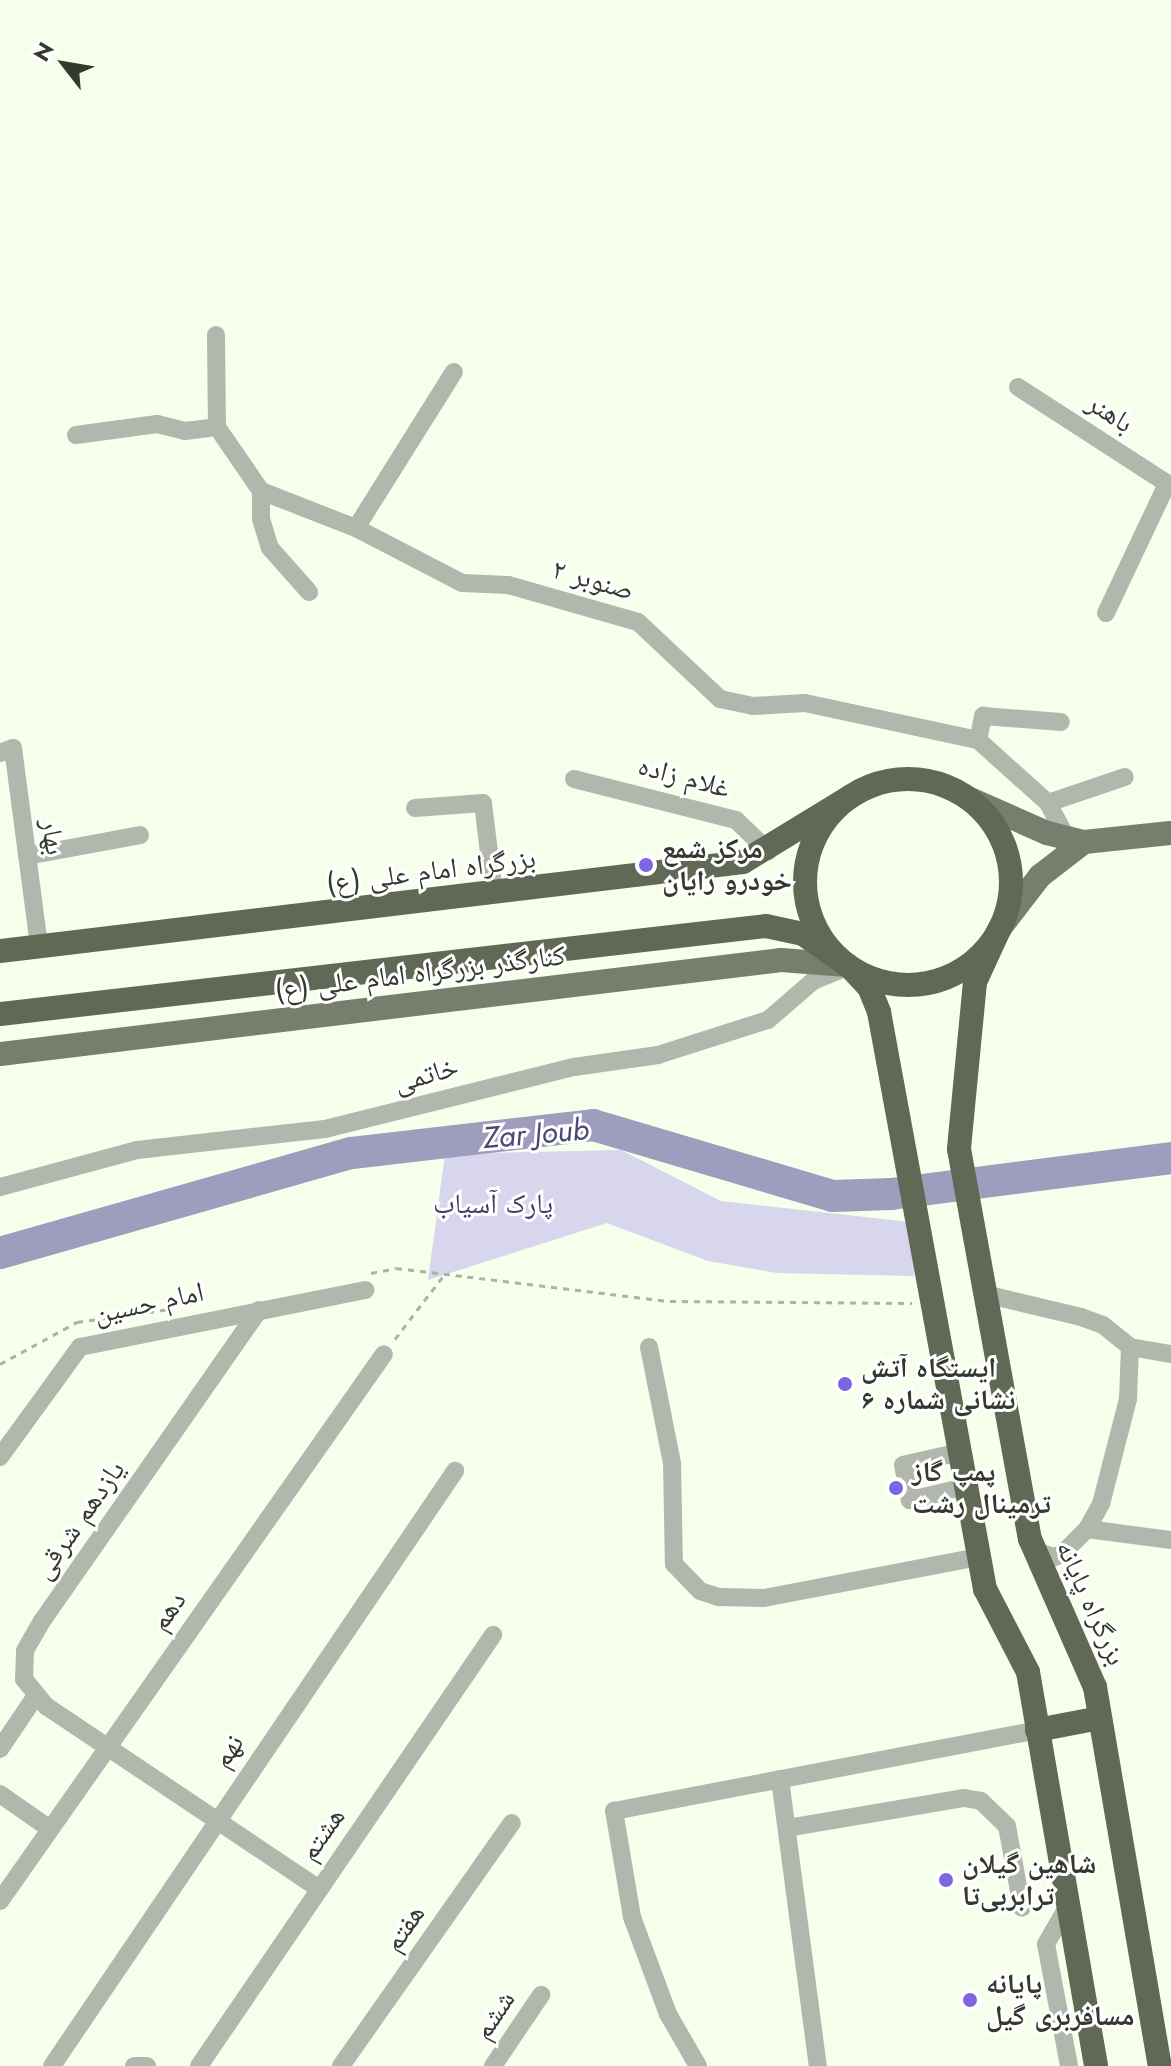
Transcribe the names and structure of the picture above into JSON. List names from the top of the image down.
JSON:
{
  "streets": {
    "highway": ["بزرگراه امام علی (ع)", "بزرگراه پایانه"],
    "main road": ["کنارگذر بزرگراه امام علی (ع)"],
    "street": [
      "باهنر",
      "صنوبر ۲",
      "غلام زاده",
      "بهار",
      "خاتمی",
      "امام حسین",
      "یازدهم شرقی",
      "دهم",
      "نهم",
      "هشتم",
      "هفتم",
      "ششم"
    ]
  },
  "crossings": [
    ["غلام زاده", "بزرگراه امام علی (ع)"],
    ["بهار", "بزرگراه امام علی (ع)"],
    ["بزرگراه امام علی (ع)", "کنارگذر بزرگراه امام علی (ع)"],
    ["بزرگراه امام علی (ع)", "خاتمی"],
    ["بزرگراه امام علی (ع)", "بزرگراه پایانه"],
    ["کنارگذر بزرگراه امام علی (ع)", "خاتمی"],
    ["کنارگذر بزرگراه امام علی (ع)", "بزرگراه پایانه"],
    ["خاتمی", "بزرگراه پایانه"],
    ["امام حسین", "یازدهم شرقی"]
  ],
  "water": ["Zar Joub"],
  "parks": ["پارک آسیاب"],
  "places": [
    "مرکز شمع خودرو رایان",
    "ایستگاه آتش نشانی شماره ۶",
    "پمپ گاز ترمینال رشت",
    "شاهین گیلان ترابربی‌تا",
    "پایانه مسافربری گیل"
  ],
  "north": "top left"
}
